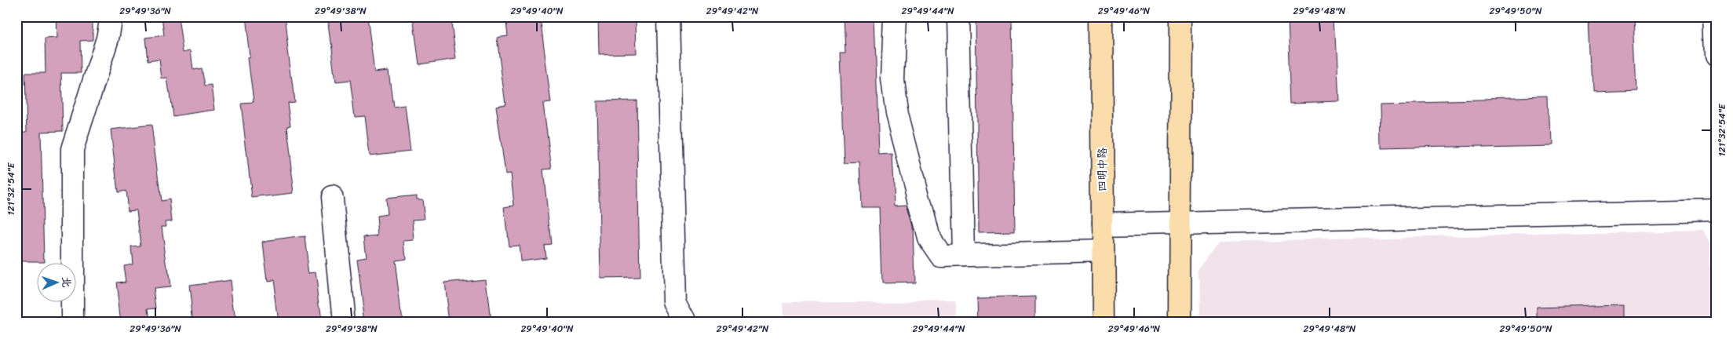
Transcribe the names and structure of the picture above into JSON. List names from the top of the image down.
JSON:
{
  "streets": {
    "main road": ["四明中路"]
  },
  "north": "right",
  "coordinates": [
    "29°49'36\"N",
    "29°49'38\"N",
    "29°49'40\"N",
    "29°49'42\"N",
    "29°49'44\"N",
    "29°49'46\"N",
    "29°49'48\"N",
    "29°49'50\"N",
    "121°32'54\"E"
  ]
}
